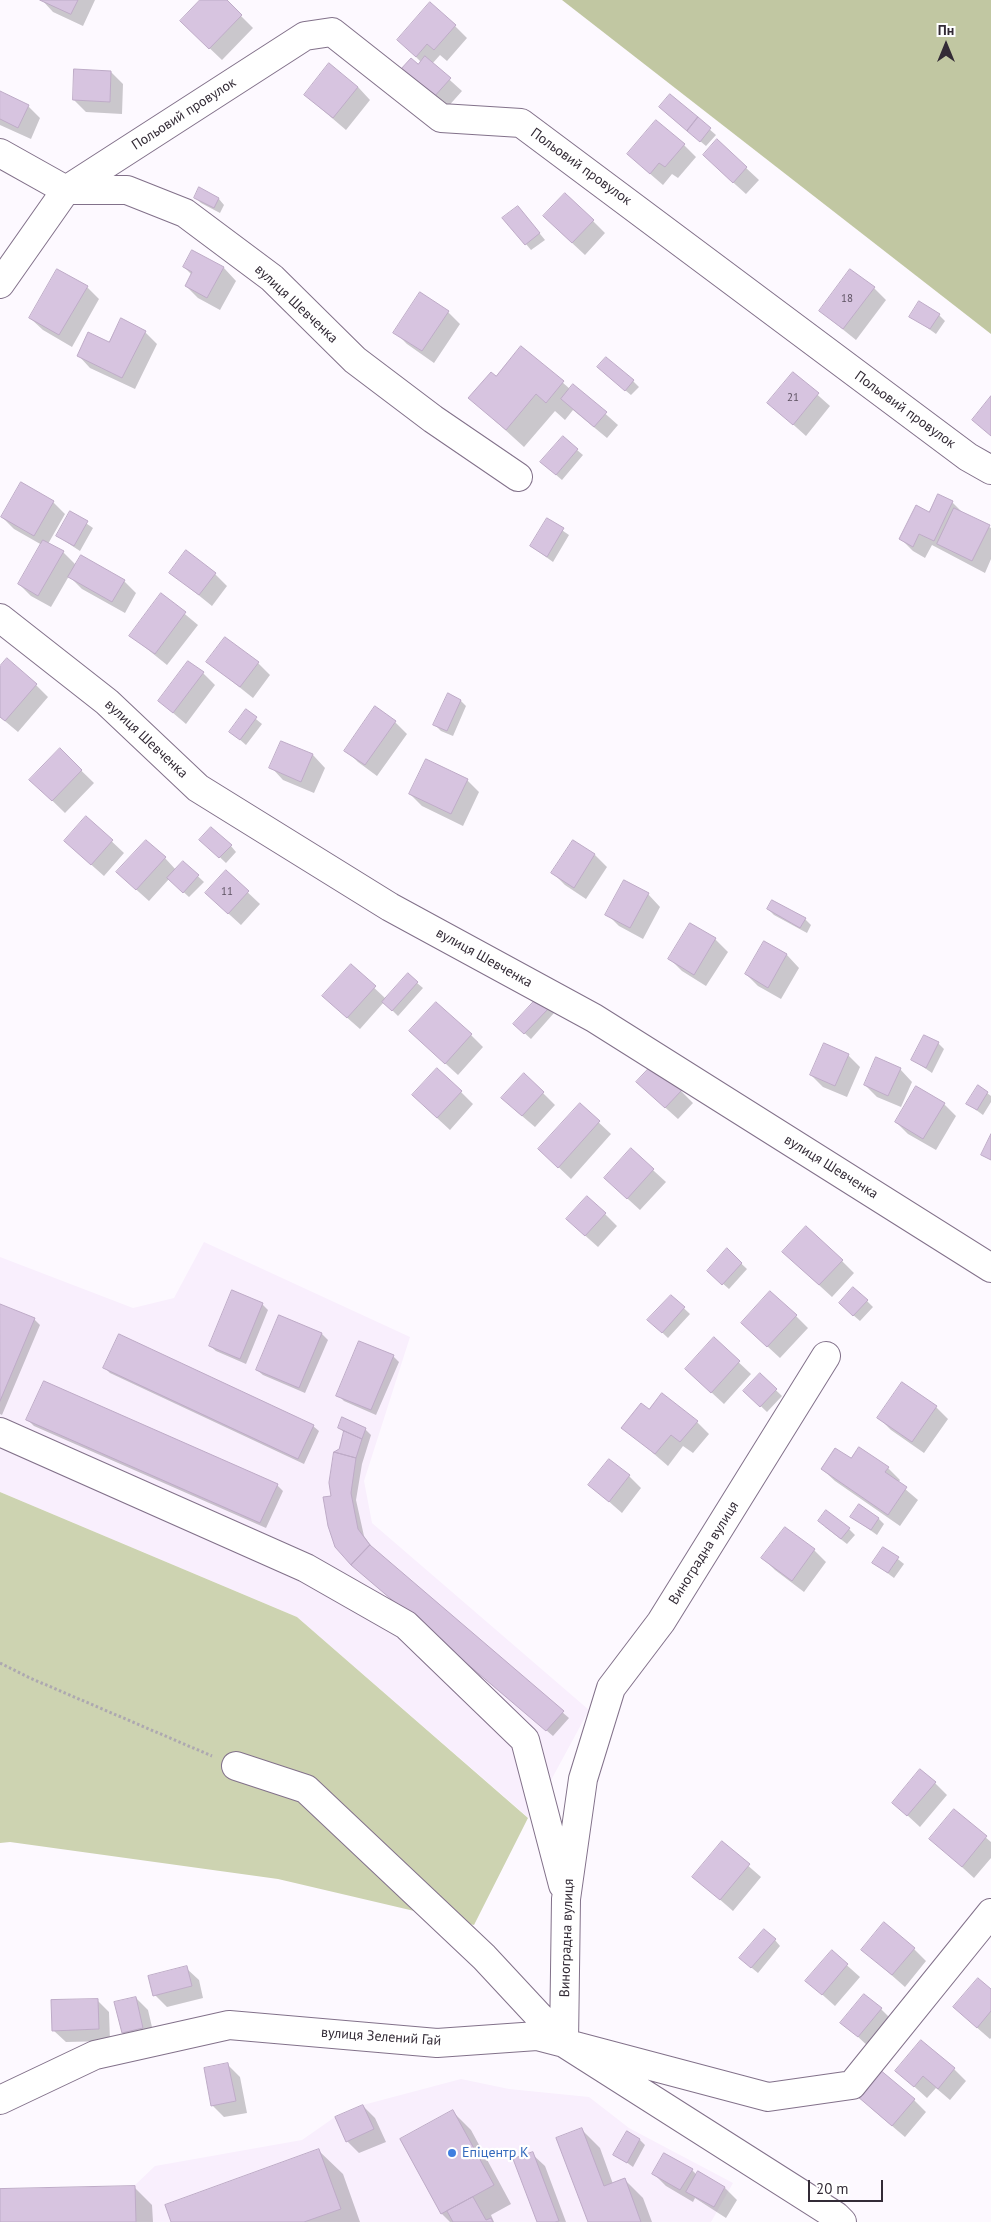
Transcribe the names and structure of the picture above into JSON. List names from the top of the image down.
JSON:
{
  "streets": {
    "street": [
      "Польовий провулок",
      "вулиця Шевченка",
      "Виноградна вулиця",
      "вулиця Зелений Гай"
    ]
  },
  "crossings": [
    ["Польовий провулок", "вулиця Шевченка"],
    ["Виноградна вулиця", "вулиця Зелений Гай"]
  ],
  "places": ["Епіцентр К"],
  "house_numbers": ["18", "21", "11"],
  "scale_bar": "20 m",
  "north": "top"
}
